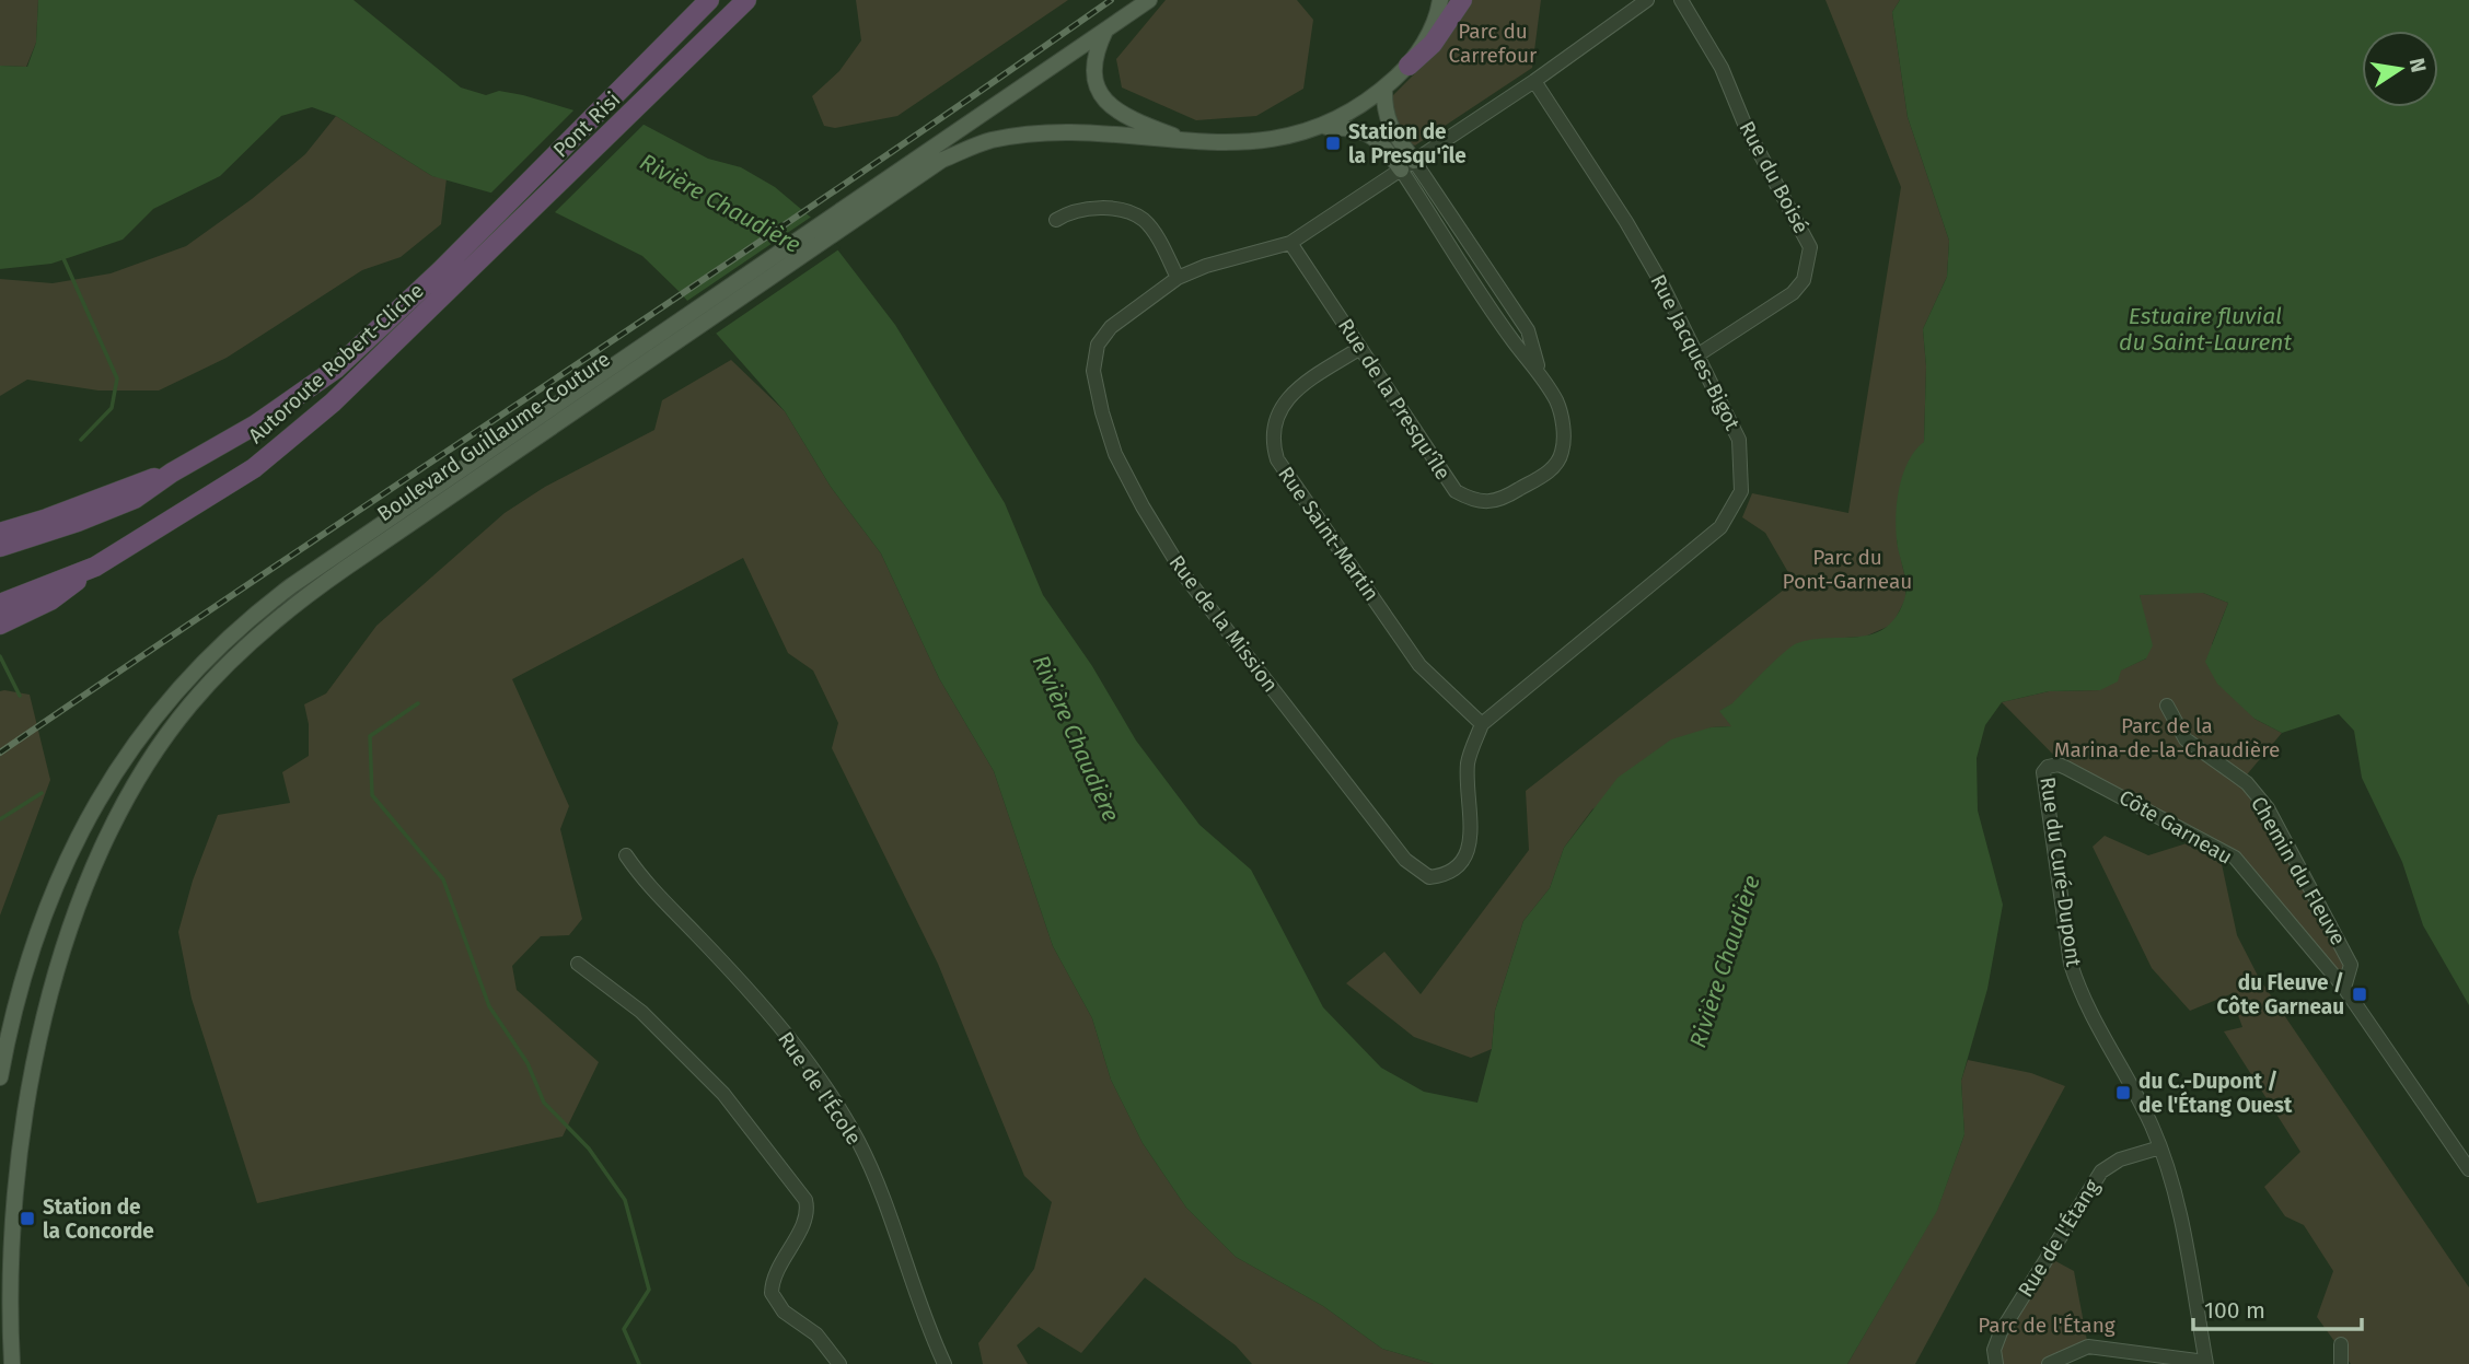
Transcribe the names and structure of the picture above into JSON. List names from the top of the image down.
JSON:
{
  "streets": {
    "highway": ["Pont Risi", "Autoroute Robert-Cliche", "Boulevard Guillaume-Couture"],
    "street": [
      "Rue du Boisé",
      "Rue Jacques-Bigot",
      "Rue de la Presqu'île",
      "Rue Saint-Martin",
      "Rue de la Mission",
      "Côte Garneau",
      "Chemin du Fleuve",
      "Rue du Curé-Dupont",
      "Rue de l'École",
      "Rue de l'Étang"
    ]
  },
  "crossings": [
    ["Pont Risi", "Autoroute Robert-Cliche"],
    ["Rue du Boisé", "Rue Jacques-Bigot"],
    ["Rue Jacques-Bigot", "Rue Saint-Martin"],
    ["Rue Jacques-Bigot", "Rue de la Mission"],
    ["Rue de la Presqu'île", "Rue Saint-Martin"],
    ["Rue de la Presqu'île", "Rue de la Mission"],
    ["Rue Saint-Martin", "Rue de la Mission"],
    ["Côte Garneau", "Chemin du Fleuve"],
    ["Côte Garneau", "Rue du Curé-Dupont"],
    ["Rue du Curé-Dupont", "Rue de l'Étang"]
  ],
  "water": ["Rivière Chaudière", "Estuaire fluvial du Saint-Laurent"],
  "parks": [
    "Parc du Carrefour",
    "Parc du Pont-Garneau",
    "Parc de la Marina-de-la-Chaudière",
    "Parc de l'Étang"
  ],
  "places": {
    "transit": [
      "Station de la Presqu'île",
      "du Fleuve / Côte Garneau",
      "du C.-Dupont / de l'Étang Ouest",
      "Station de la Concorde"
    ]
  },
  "scale_bar": "100 m",
  "north": "right"
}
